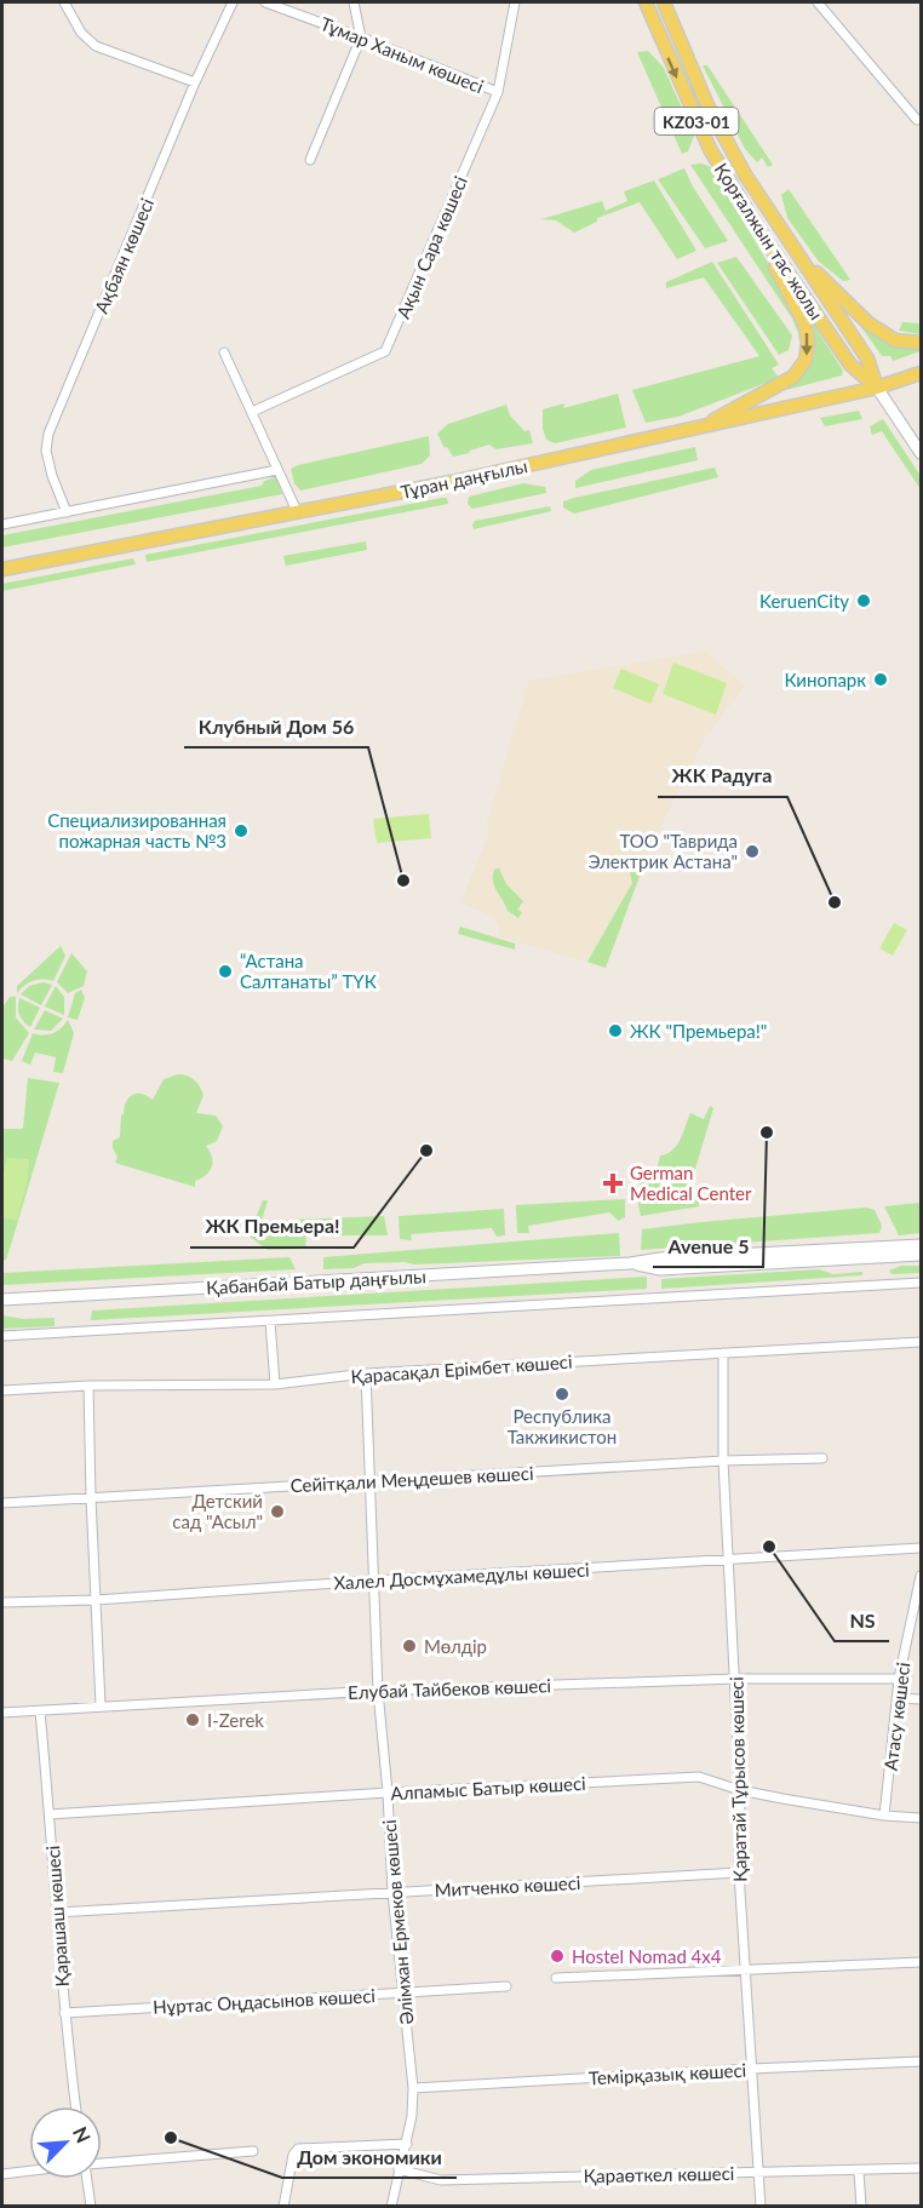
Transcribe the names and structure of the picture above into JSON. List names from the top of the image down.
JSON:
{
  "streets": {
    "main road": [
      "KZ03-01",
      "Қорғалжын тас жолы",
      "Тұран даңғылы",
      "Қабанбай Батыр даңғылы"
    ],
    "street": [
      "Тұмар Ханым көшесі",
      "Ақын Сара көшесі",
      "Ақбаян көшесі",
      "Қарасақал Ерімбет көшесі",
      "Сейітқали Меңдешев көшесі",
      "Халел Досмұхамедұлы көшесі",
      "Елубай Тайбеков көшесі",
      "Атасу көшесі",
      "Қаратай Тұрысов көшесі",
      "Алпамыс Батыр көшесі",
      "Митченко көшесі",
      "Қарашаш көшесі",
      "Әлімхан Ермеков көшесі",
      "Нұртас Оңдасынов көшесі",
      "Темірқазық көшесі",
      "Қараөткел көшесі"
    ]
  },
  "crossings": [
    ["Тұмар Ханым көшесі", "Ақын Сара көшесі"],
    ["Қорғалжын тас жолы", "Тұран даңғылы"],
    ["Қарасақал Ерімбет көшесі", "Қаратай Тұрысов көшесі"],
    ["Қарасақал Ерімбет көшесі", "Әлімхан Ермеков көшесі"],
    ["Сейітқали Меңдешев көшесі", "Қаратай Тұрысов көшесі"],
    ["Сейітқали Меңдешев көшесі", "Әлімхан Ермеков көшесі"],
    ["Халел Досмұхамедұлы көшесі", "Қаратай Тұрысов көшесі"],
    ["Халел Досмұхамедұлы көшесі", "Әлімхан Ермеков көшесі"],
    ["Елубай Тайбеков көшесі", "Атасу көшесі"],
    ["Елубай Тайбеков көшесі", "Қаратай Тұрысов көшесі"],
    ["Елубай Тайбеков көшесі", "Қарашаш көшесі"],
    ["Елубай Тайбеков көшесі", "Әлімхан Ермеков көшесі"],
    ["Атасу көшесі", "Алпамыс Батыр көшесі"],
    ["Қаратай Тұрысов көшесі", "Алпамыс Батыр көшесі"],
    ["Қаратай Тұрысов көшесі", "Митченко көшесі"],
    ["Қаратай Тұрысов көшесі", "Темірқазық көшесі"],
    ["Қаратай Тұрысов көшесі", "Қараөткел көшесі"],
    ["Алпамыс Батыр көшесі", "Қарашаш көшесі"],
    ["Алпамыс Батыр көшесі", "Әлімхан Ермеков көшесі"],
    ["Митченко көшесі", "Қарашаш көшесі"],
    ["Митченко көшесі", "Әлімхан Ермеков көшесі"],
    ["Қарашаш көшесі", "Нұртас Оңдасынов көшесі"],
    ["Әлімхан Ермеков көшесі", "Нұртас Оңдасынов көшесі"],
    ["Әлімхан Ермеков көшесі", "Темірқазық көшесі"],
    ["Әлімхан Ермеков көшесі", "Қараөткел көшесі"]
  ],
  "places": {
    "other": [
      "KeruenCity",
      "Кинопарк",
      "Специализированная пожарная часть №3",
      "ТОО \"Таврида Электрик Астана\"",
      "Клубный Дом 56",
      "ЖК Радуга",
      "“Астана Салтанаты” ТҮК",
      "ЖК \"Премьера!\"",
      "Avenue 5",
      "ЖК Премьера!",
      "Республика Такжикистон",
      "Детский сад \"Асыл\"",
      "NS",
      "Мөлдір",
      "I-Zerek",
      "Hostel Nomad 4x4",
      "Дом экономики"
    ],
    "health": ["German Medical Center"]
  },
  "north": "top right"
}
